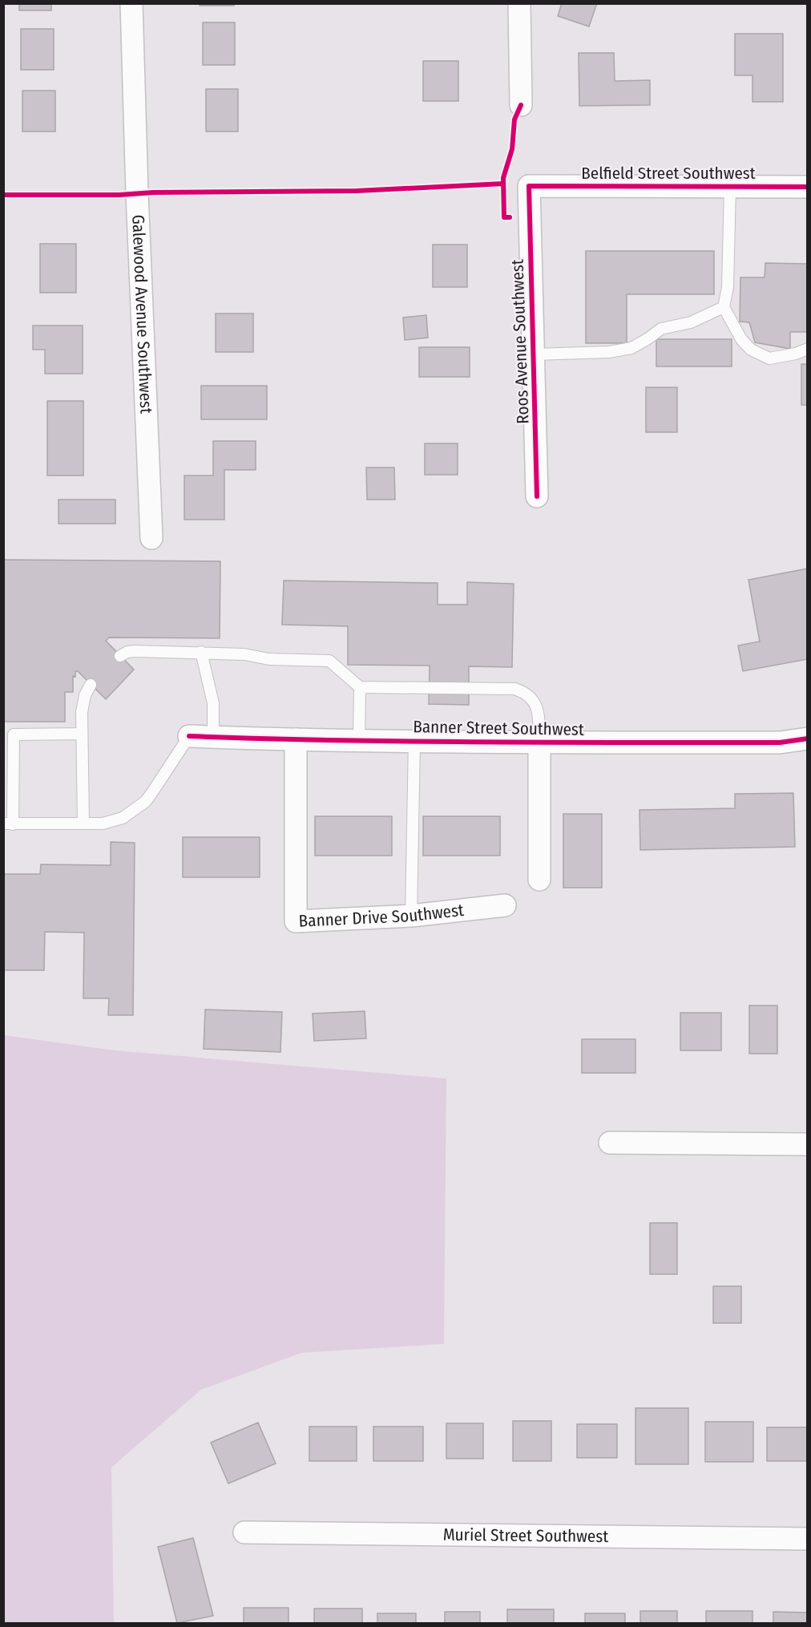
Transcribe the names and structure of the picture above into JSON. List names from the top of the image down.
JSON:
{
  "streets": {
    "street": [
      "Belfield Street Southwest",
      "Galewood Avenue Southwest",
      "Roos Avenue Southwest",
      "Banner Street Southwest",
      "Banner Drive Southwest",
      "Muriel Street Southwest"
    ]
  },
  "crossings": [
    ["Belfield Street Southwest", "Roos Avenue Southwest"],
    ["Banner Street Southwest", "Banner Drive Southwest"]
  ]
}
